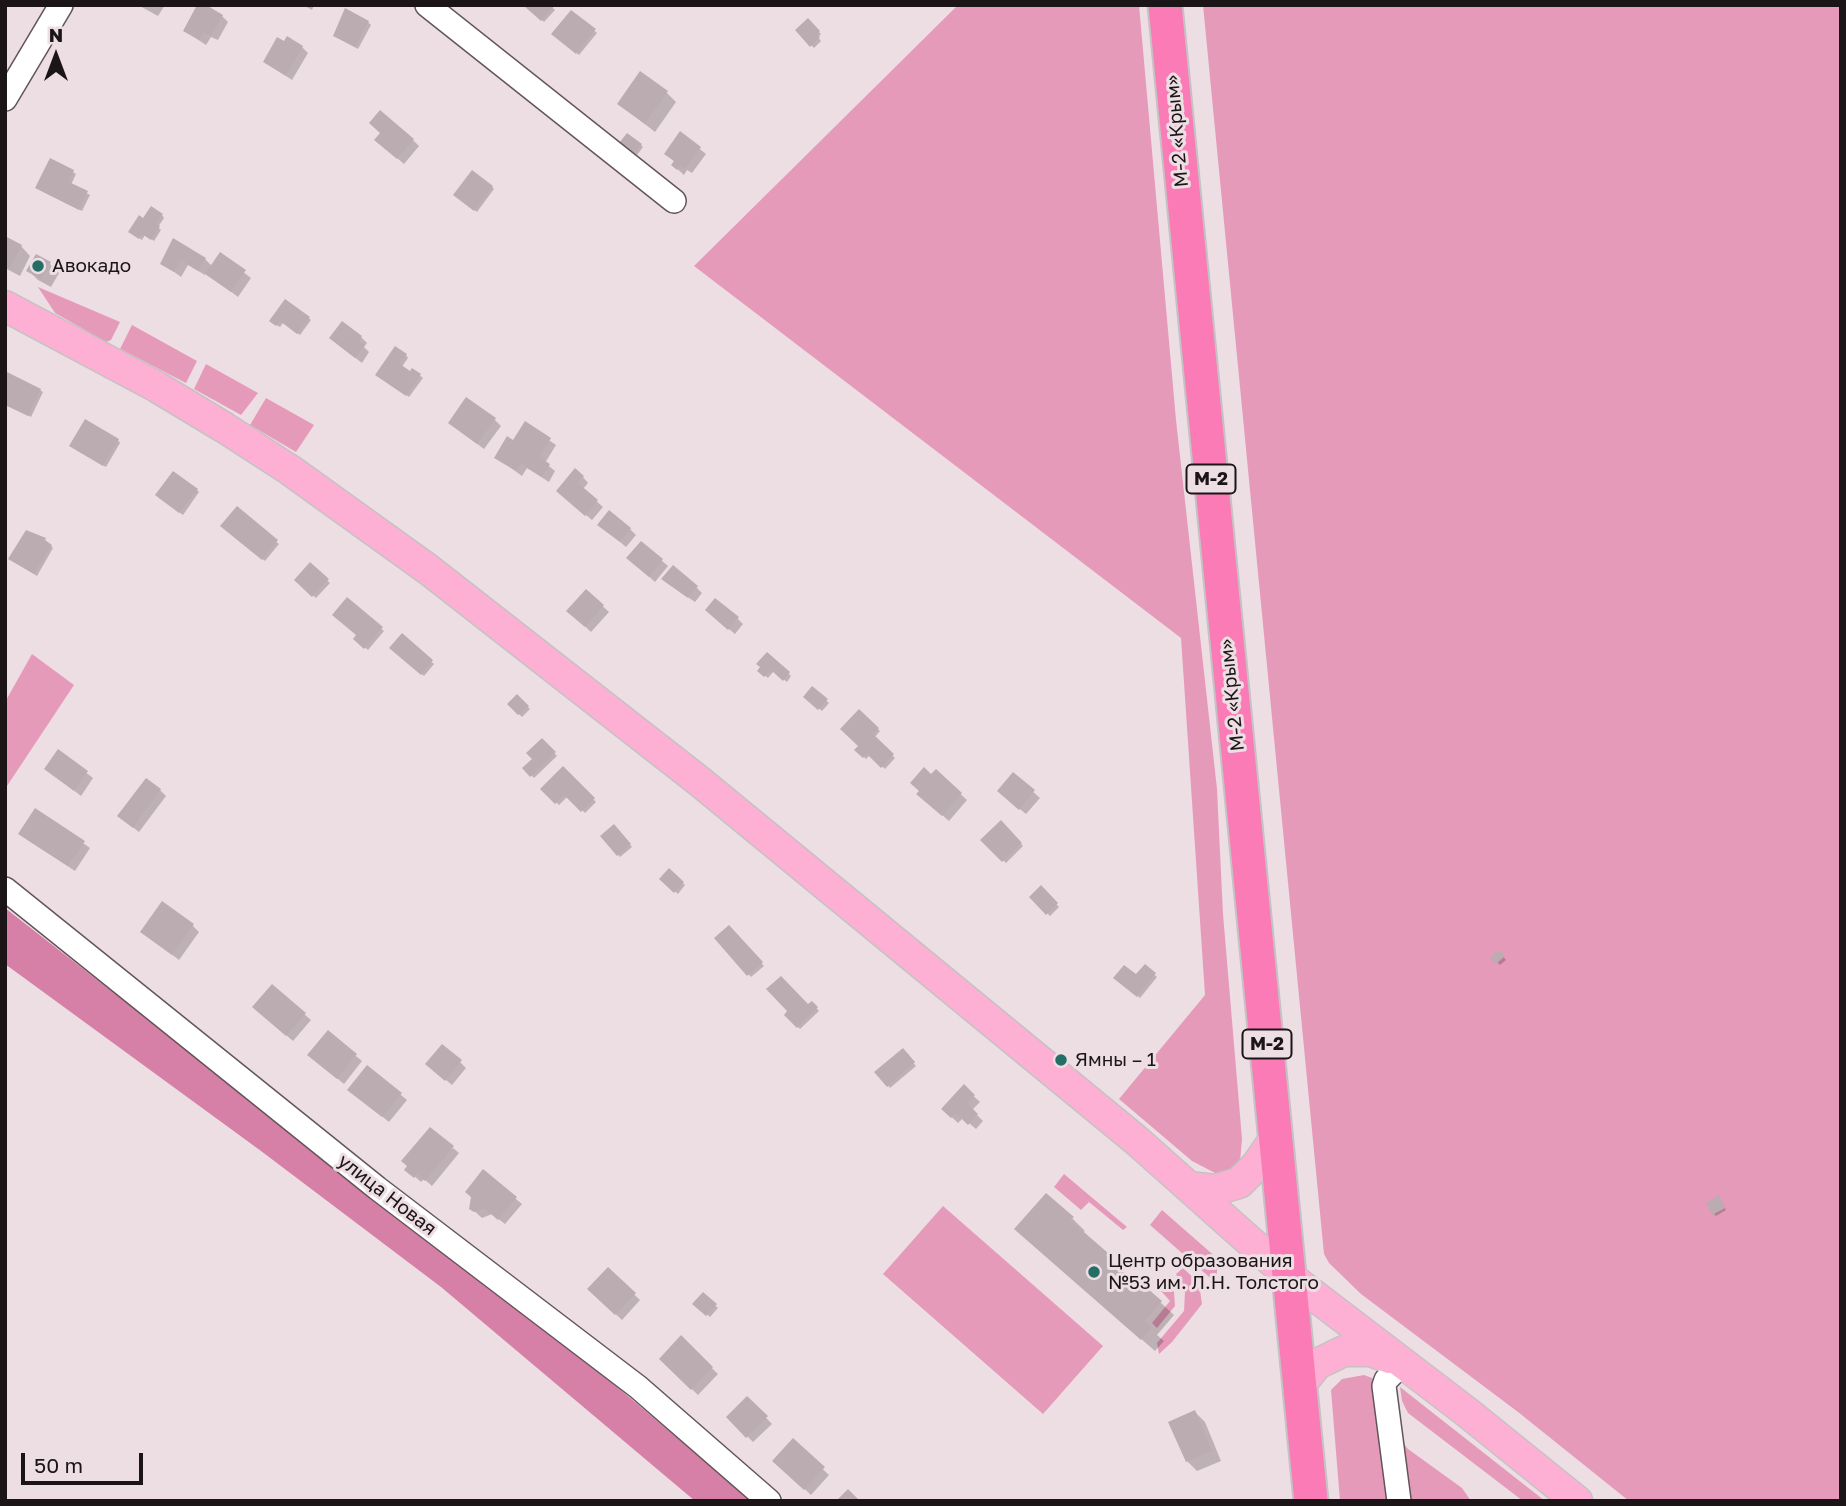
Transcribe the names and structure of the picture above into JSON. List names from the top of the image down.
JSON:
{
  "streets": {
    "highway": ["М-2 «Крым»", "М-2"],
    "street": ["улица Новая"]
  },
  "crossings": [
    ["М-2 «Крым»", "М-2"]
  ],
  "places": ["Авокадо", "Ямны – 1", "Центр образования №53 им. Л.Н. Толстого"],
  "scale_bar": "50 m",
  "north": "top"
}
